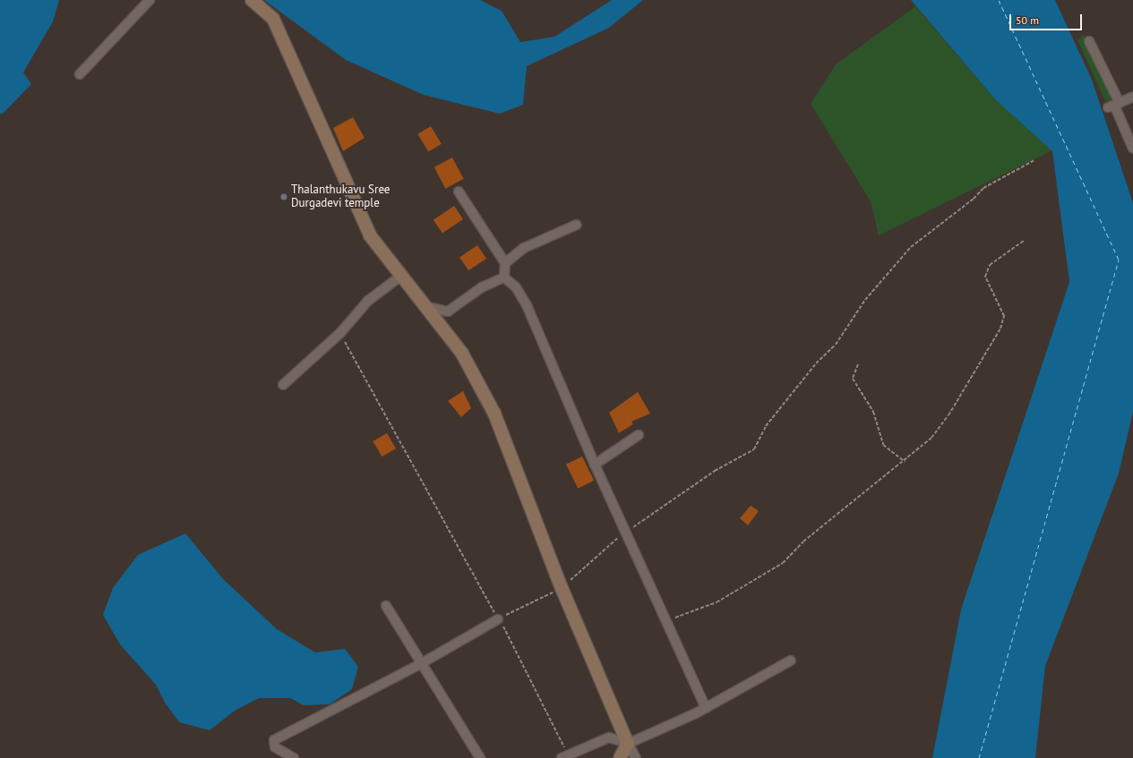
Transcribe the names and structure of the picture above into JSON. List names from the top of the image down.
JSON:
{
  "places": ["Thalanthukavu Sree Durgadevi temple"],
  "scale_bar": "50 m"
}
